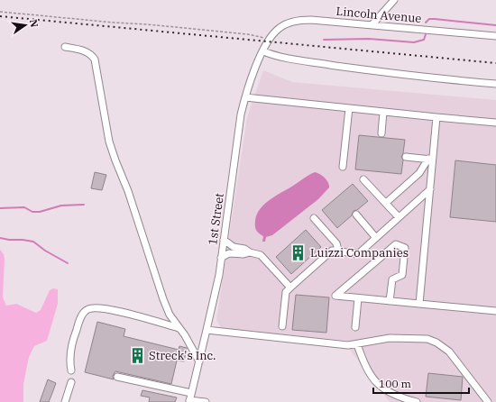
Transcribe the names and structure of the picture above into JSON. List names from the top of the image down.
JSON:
{
  "streets": {
    "street": ["Lincoln Avenue", "1st Street"]
  },
  "crossings": [
    ["Lincoln Avenue", "1st Street"]
  ],
  "places": {
    "building": ["Luizzi Companies", "Streck's Inc."]
  },
  "scale_bar": "100 m",
  "north": "right"
}
